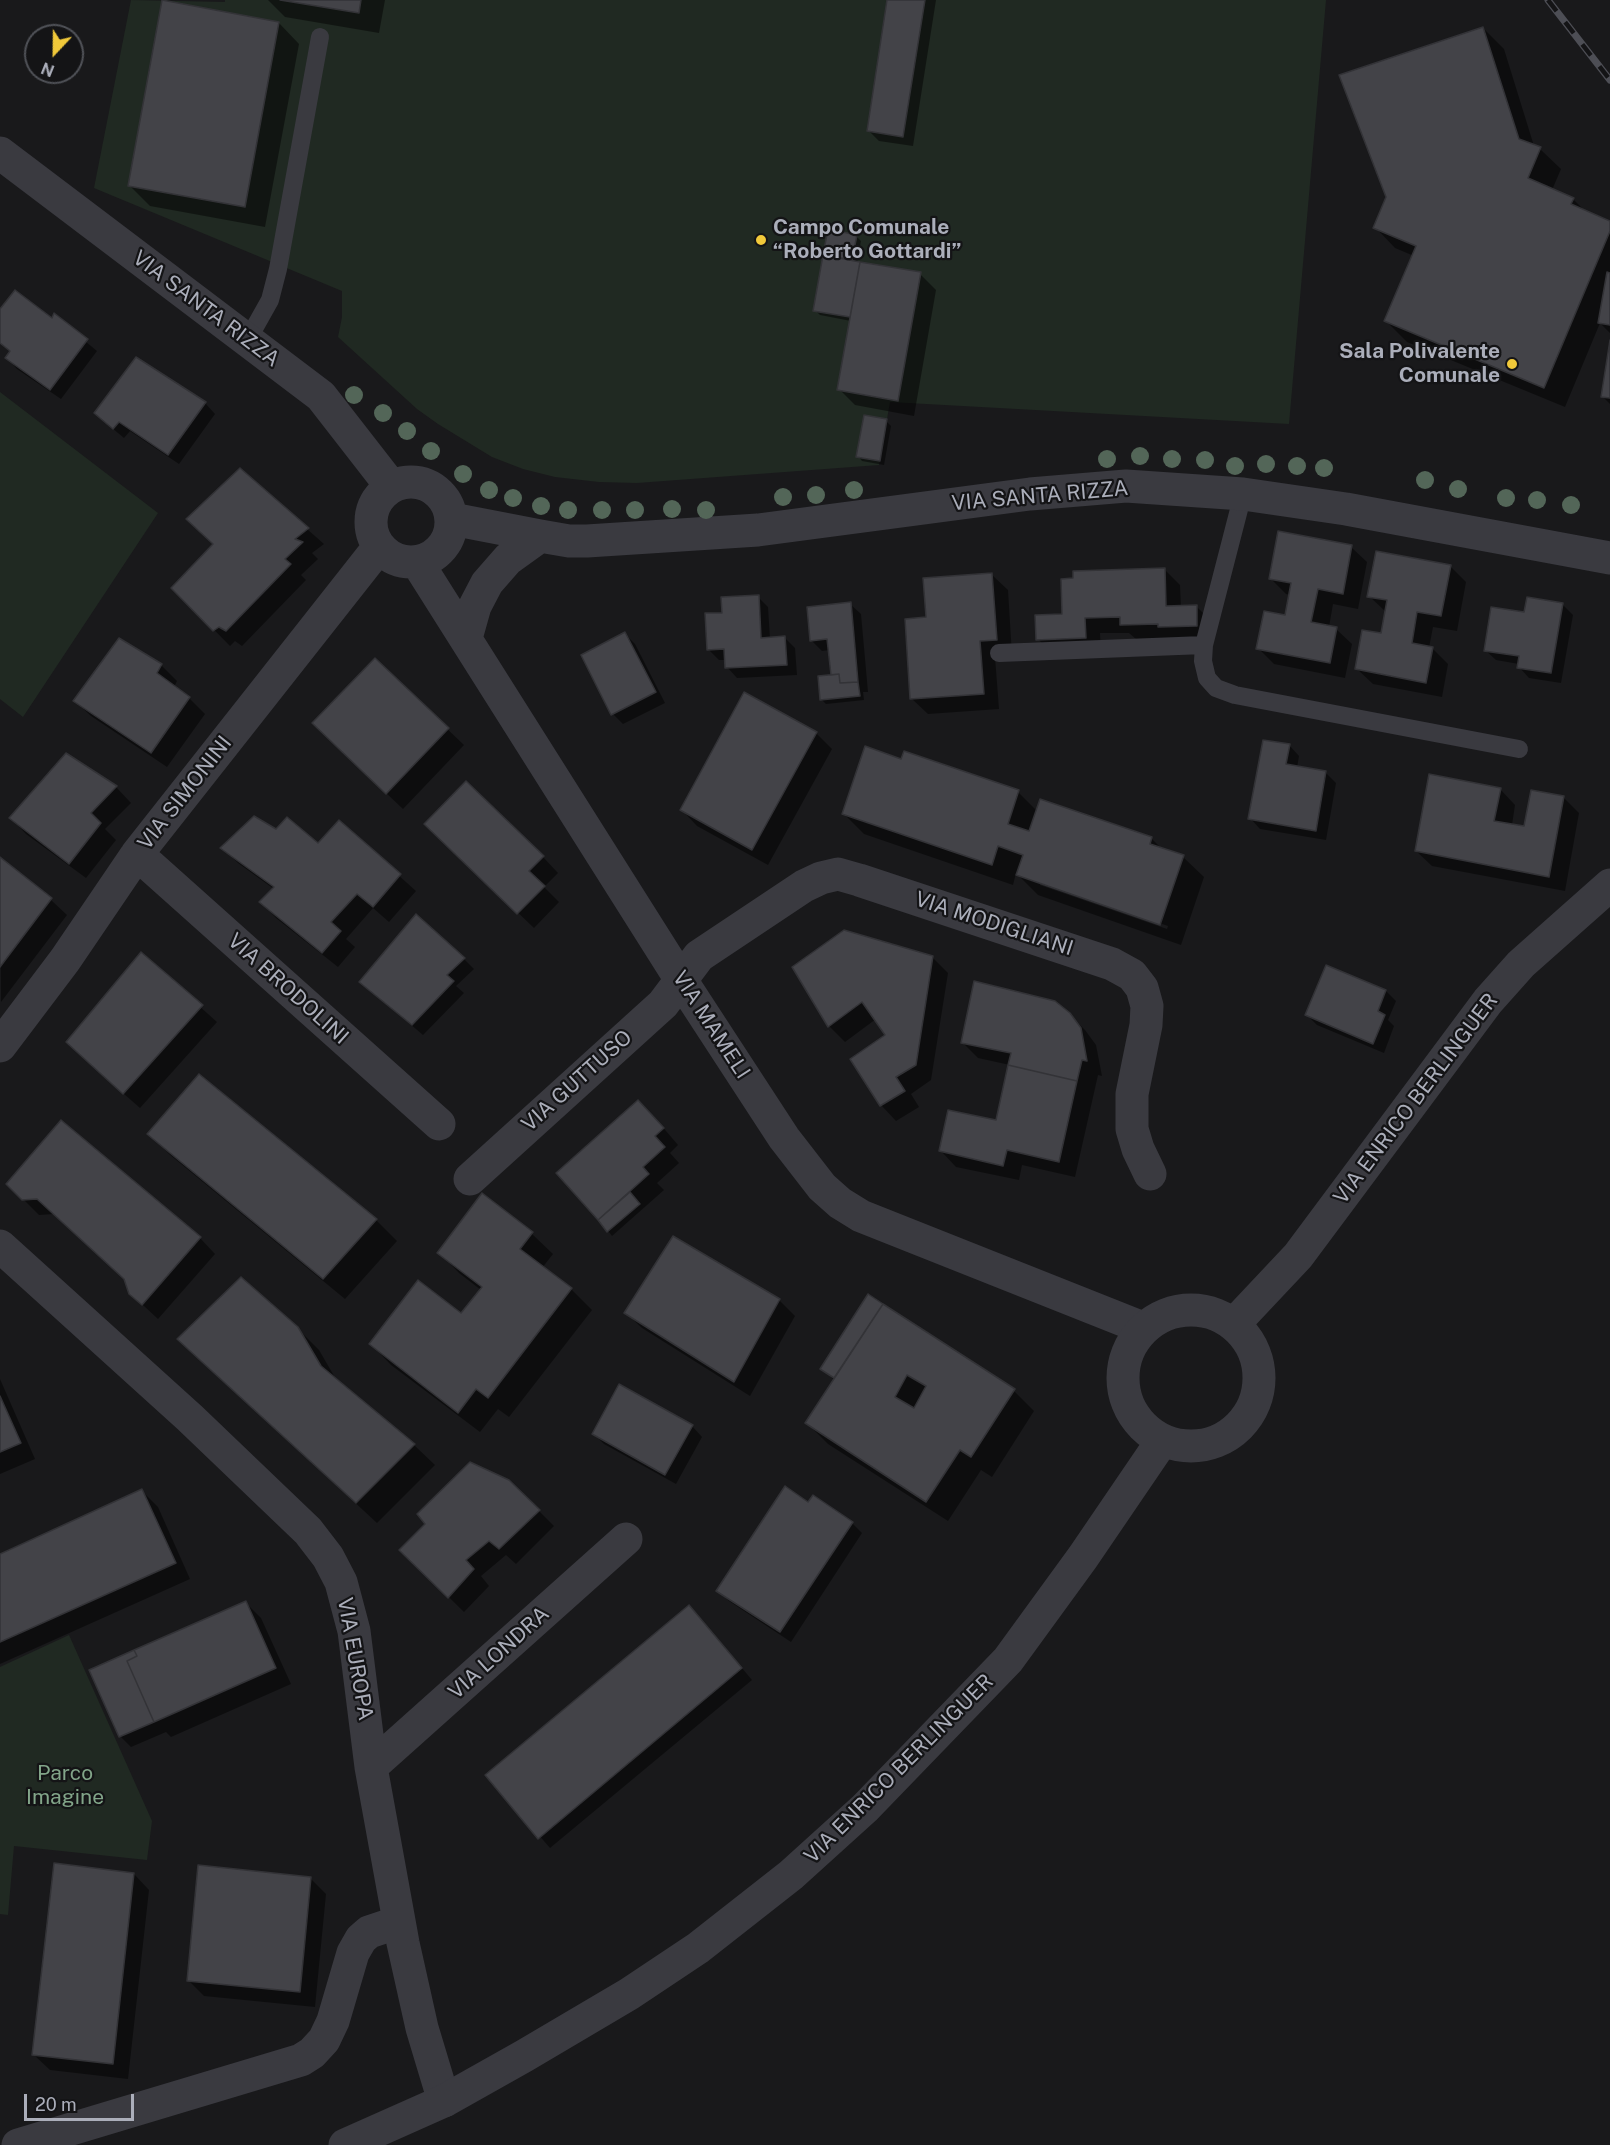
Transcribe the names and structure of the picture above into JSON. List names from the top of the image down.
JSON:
{
  "streets": {
    "street": [
      "VIA SANTA RIZZA",
      "VIA SIMONINI",
      "VIA MODIGLIANI",
      "VIA BRODOLINI",
      "VIA MAMELI",
      "VIA GUTTUSO",
      "VIA ENRICO BERLINGUER",
      "VIA LONDRA",
      "VIA EUROPA"
    ]
  },
  "crossings": [
    ["VIA SANTA RIZZA", "VIA SIMONINI"],
    ["VIA SANTA RIZZA", "VIA MAMELI"],
    ["VIA SIMONINI", "VIA BRODOLINI"],
    ["VIA SIMONINI", "VIA MAMELI"],
    ["VIA MODIGLIANI", "VIA MAMELI"],
    ["VIA MODIGLIANI", "VIA GUTTUSO"],
    ["VIA MAMELI", "VIA GUTTUSO"],
    ["VIA MAMELI", "VIA ENRICO BERLINGUER"],
    ["VIA ENRICO BERLINGUER", "VIA EUROPA"],
    ["VIA LONDRA", "VIA EUROPA"]
  ],
  "parks": ["Parco Imagine"],
  "places": ["Campo Comunale “Roberto Gottardi”", "Sala Polivalente Comunale"],
  "scale_bar": "20 m",
  "north": "bottom"
}
